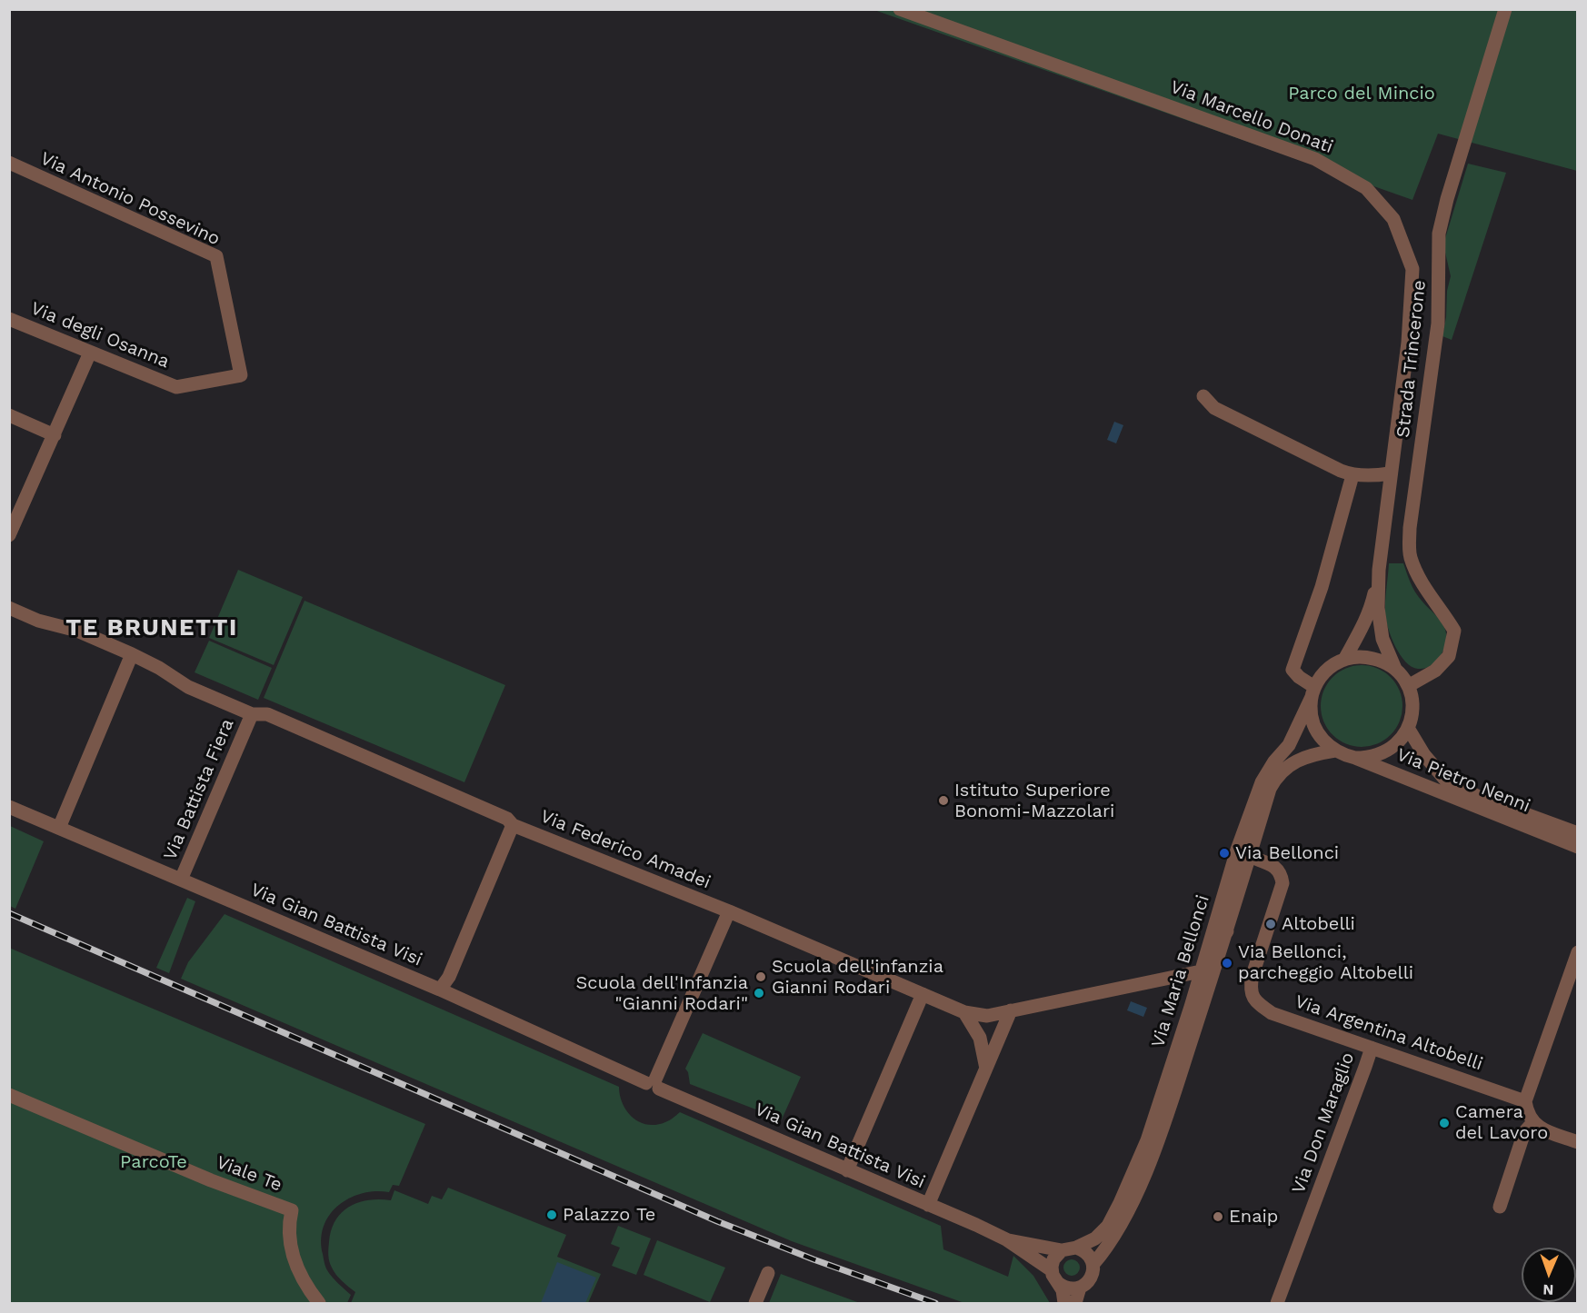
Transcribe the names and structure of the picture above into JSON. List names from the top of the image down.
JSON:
{
  "streets": {
    "street": [
      "Via Marcello Donati",
      "Via Antonio Possevino",
      "Via degli Osanna",
      "Strada Trincerone",
      "Via Pietro Nenni",
      "Via Battista Fiera",
      "Via Federico Amadei",
      "Via Gian Battista Visi",
      "Via Maria Bellonci",
      "Via Argentina Altobelli",
      "Via Don Maraglio",
      "Viale Te"
    ]
  },
  "crossings": [
    ["Via Marcello Donati", "Strada Trincerone"],
    ["Via Marcello Donati", "Via Pietro Nenni"],
    ["Via Marcello Donati", "Via Maria Bellonci"],
    ["Via Antonio Possevino", "Via degli Osanna"],
    ["Strada Trincerone", "Via Pietro Nenni"],
    ["Strada Trincerone", "Via Maria Bellonci"],
    ["Via Pietro Nenni", "Via Maria Bellonci"],
    ["Via Battista Fiera", "Via Federico Amadei"],
    ["Via Battista Fiera", "Via Gian Battista Visi"],
    ["Via Federico Amadei", "Via Maria Bellonci"],
    ["Via Gian Battista Visi", "Via Maria Bellonci"],
    ["Via Maria Bellonci", "Via Argentina Altobelli"],
    ["Via Argentina Altobelli", "Via Don Maraglio"]
  ],
  "districts": ["TE BRUNETTI"],
  "parks": ["Parco del Mincio", "ParcoTe"],
  "places": [
    "Istituto Superiore Bonomi-Mazzolari",
    "Via Bellonci",
    "Altobelli",
    "Via Bellonci, parcheggio Altobelli",
    "Scuola dell'infanzia Gianni Rodari",
    "Scuola dell'Infanzia \"Gianni Rodari\"",
    "Camera del Lavoro",
    "Palazzo Te",
    "Enaip"
  ],
  "north": "bottom"
}
